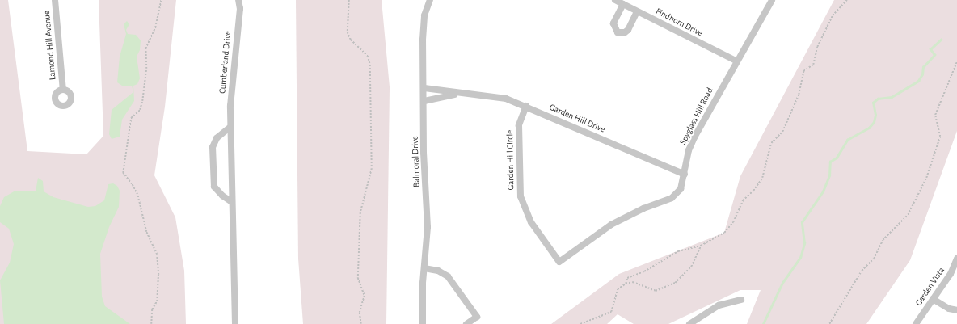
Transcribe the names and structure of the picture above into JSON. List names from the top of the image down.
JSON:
{
  "streets": {
    "street": [
      "Findhorn Drive",
      "Lamond Hill Avenue",
      "Cumberland Drive",
      "Spyglass Hill Road",
      "Garden Hill Drive",
      "Garden Hill Circle",
      "Balmoral Drive",
      "Garden Vista"
    ]
  },
  "crossings": [
    ["Findhorn Drive", "Spyglass Hill Road"],
    ["Spyglass Hill Road", "Garden Hill Drive"],
    ["Spyglass Hill Road", "Garden Hill Circle"],
    ["Garden Hill Drive", "Garden Hill Circle"],
    ["Garden Hill Drive", "Balmoral Drive"]
  ]
}
